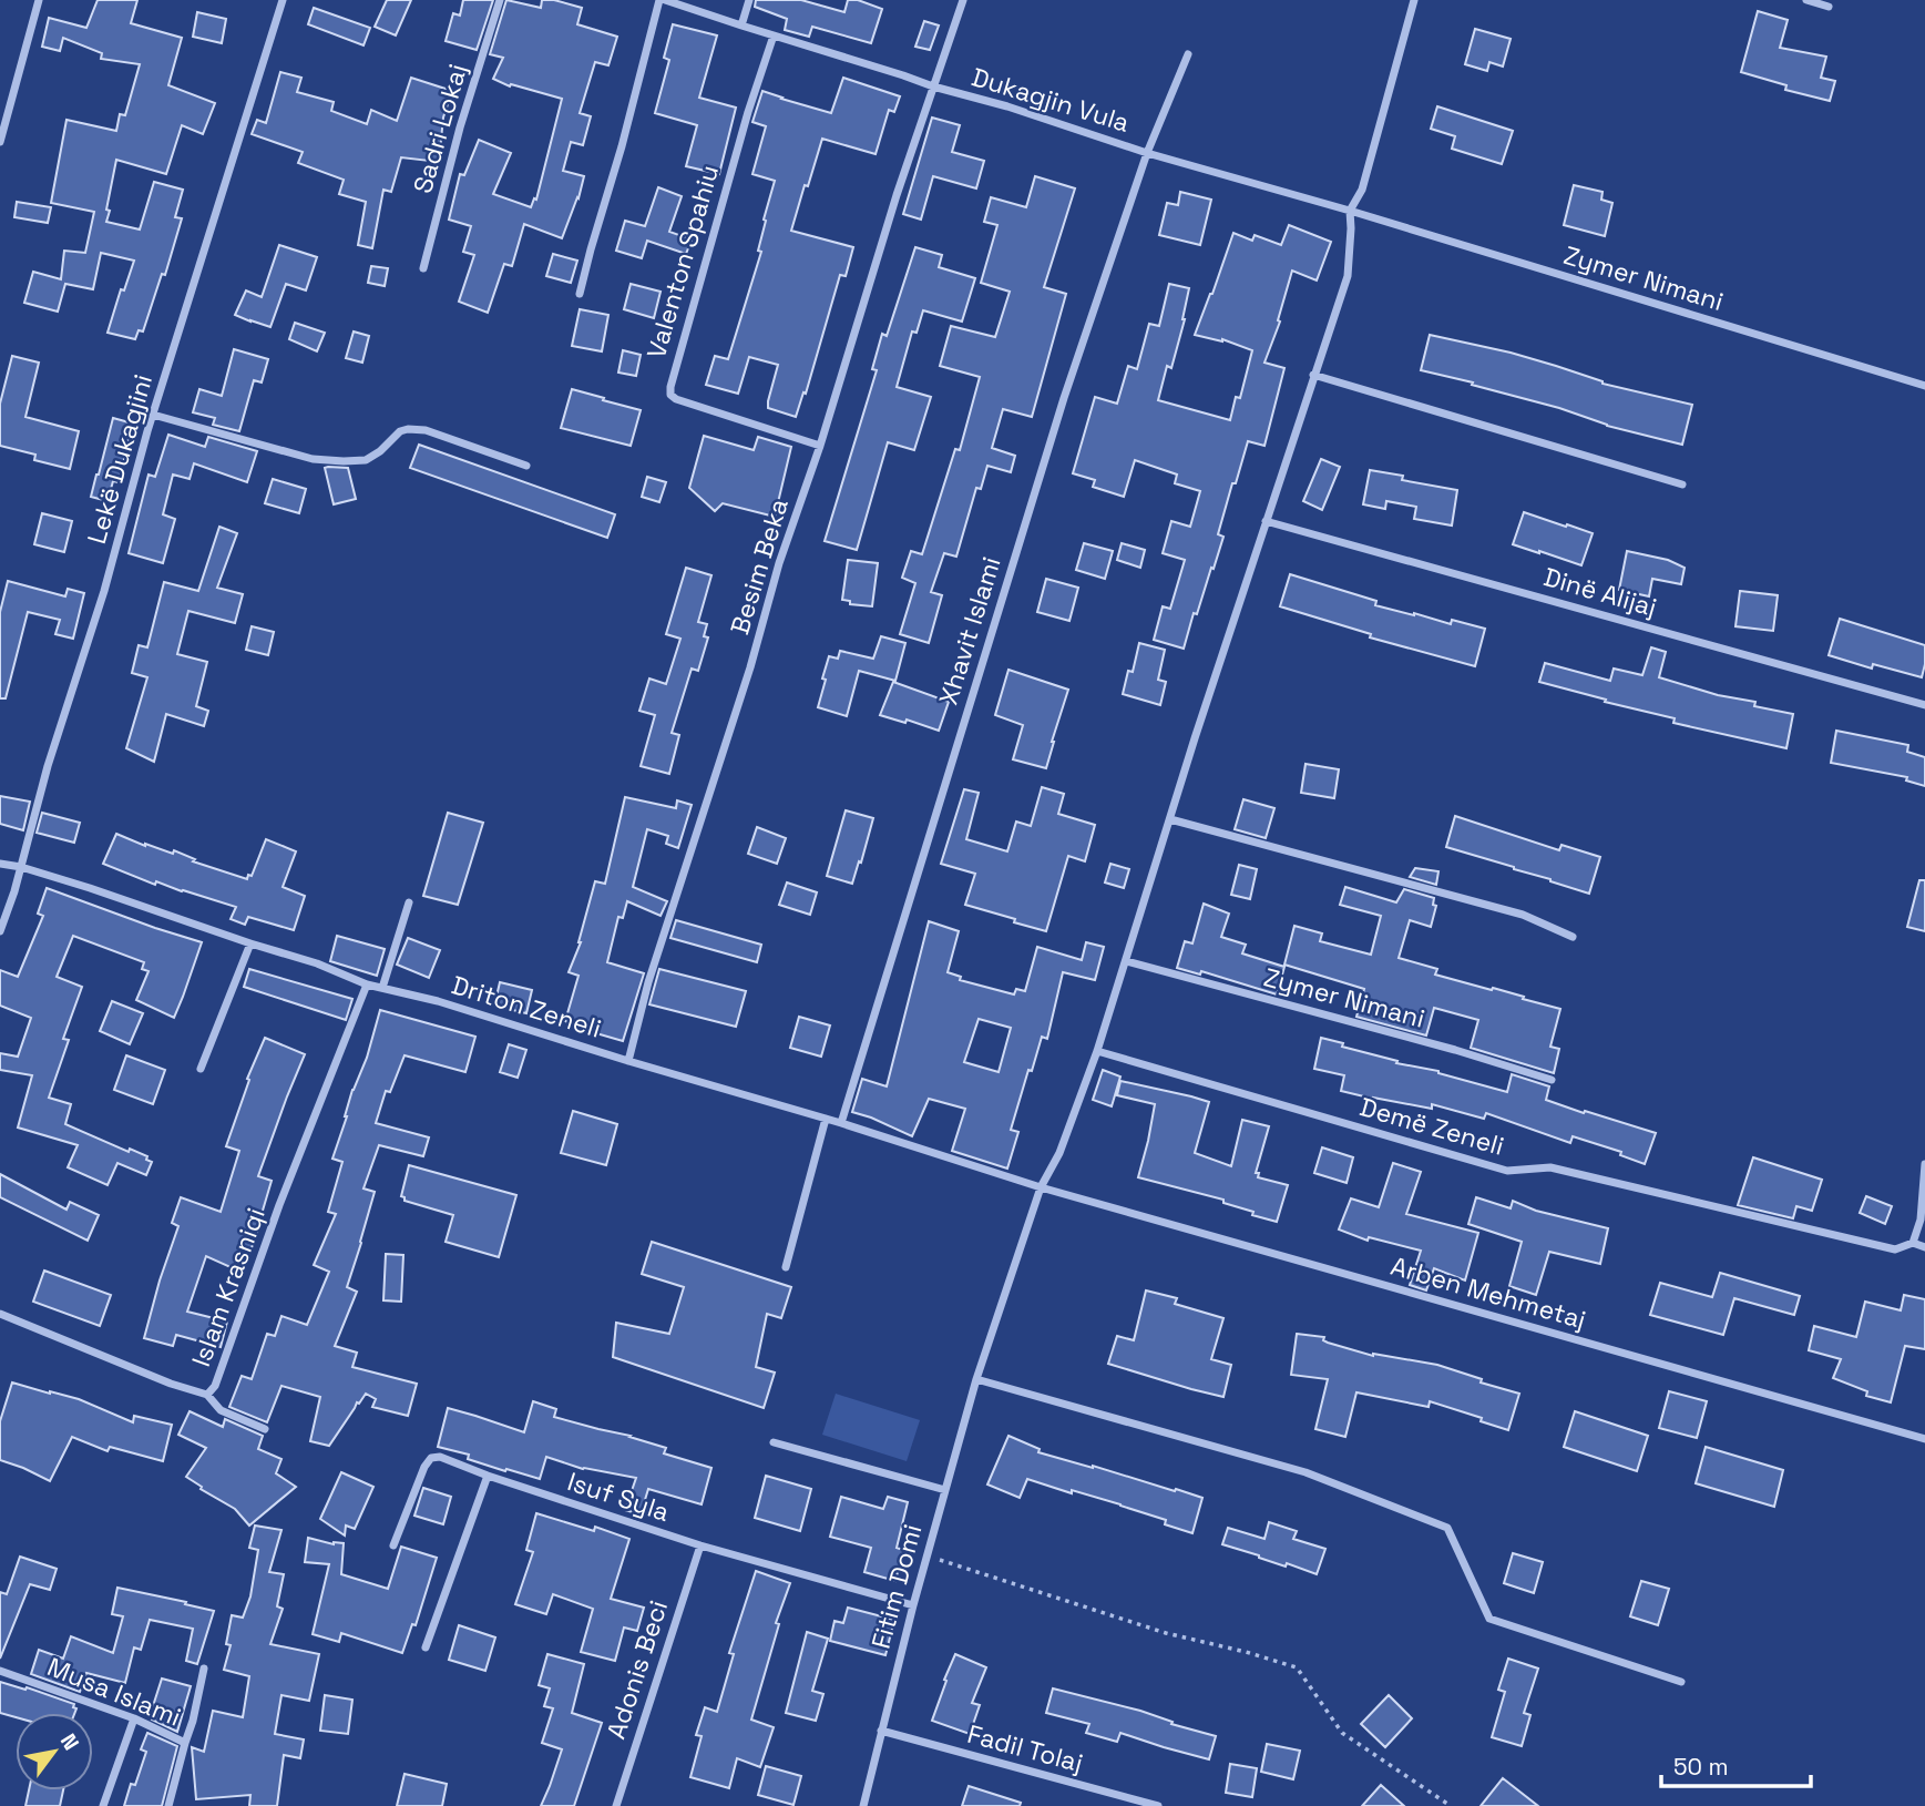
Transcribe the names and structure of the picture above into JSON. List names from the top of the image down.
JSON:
{
  "streets": {
    "street": [
      "Dukagjin Vula",
      "Sadri Lokaj",
      "Valenton Spahiu",
      "Zymer Nimani",
      "Lekë Dukagjini",
      "Besim Beka",
      "Dinë Alijaj",
      "Xhavit Islami",
      "Driton Zeneli",
      "Demë Zeneli",
      "Islam Krasniqi",
      "Arben Mehmetaj",
      "Isuf Syla",
      "Fitim Domi",
      "Adonis Beci",
      "Musa Islami",
      "Fadil Tolaj"
    ]
  },
  "crossings": [
    ["Dukagjin Vula", "Valenton Spahiu"],
    ["Dukagjin Vula", "Zymer Nimani"],
    ["Dukagjin Vula", "Besim Beka"],
    ["Dukagjin Vula", "Xhavit Islami"],
    ["Valenton Spahiu", "Besim Beka"],
    ["Lekë Dukagjini", "Driton Zeneli"],
    ["Besim Beka", "Driton Zeneli"],
    ["Xhavit Islami", "Driton Zeneli"],
    ["Driton Zeneli", "Islam Krasniqi"],
    ["Driton Zeneli", "Arben Mehmetaj"],
    ["Driton Zeneli", "Fitim Domi"],
    ["Arben Mehmetaj", "Fitim Domi"],
    ["Isuf Syla", "Fitim Domi"],
    ["Isuf Syla", "Adonis Beci"],
    ["Fitim Domi", "Fadil Tolaj"]
  ],
  "scale_bar": "50 m",
  "north": "top right"
}
